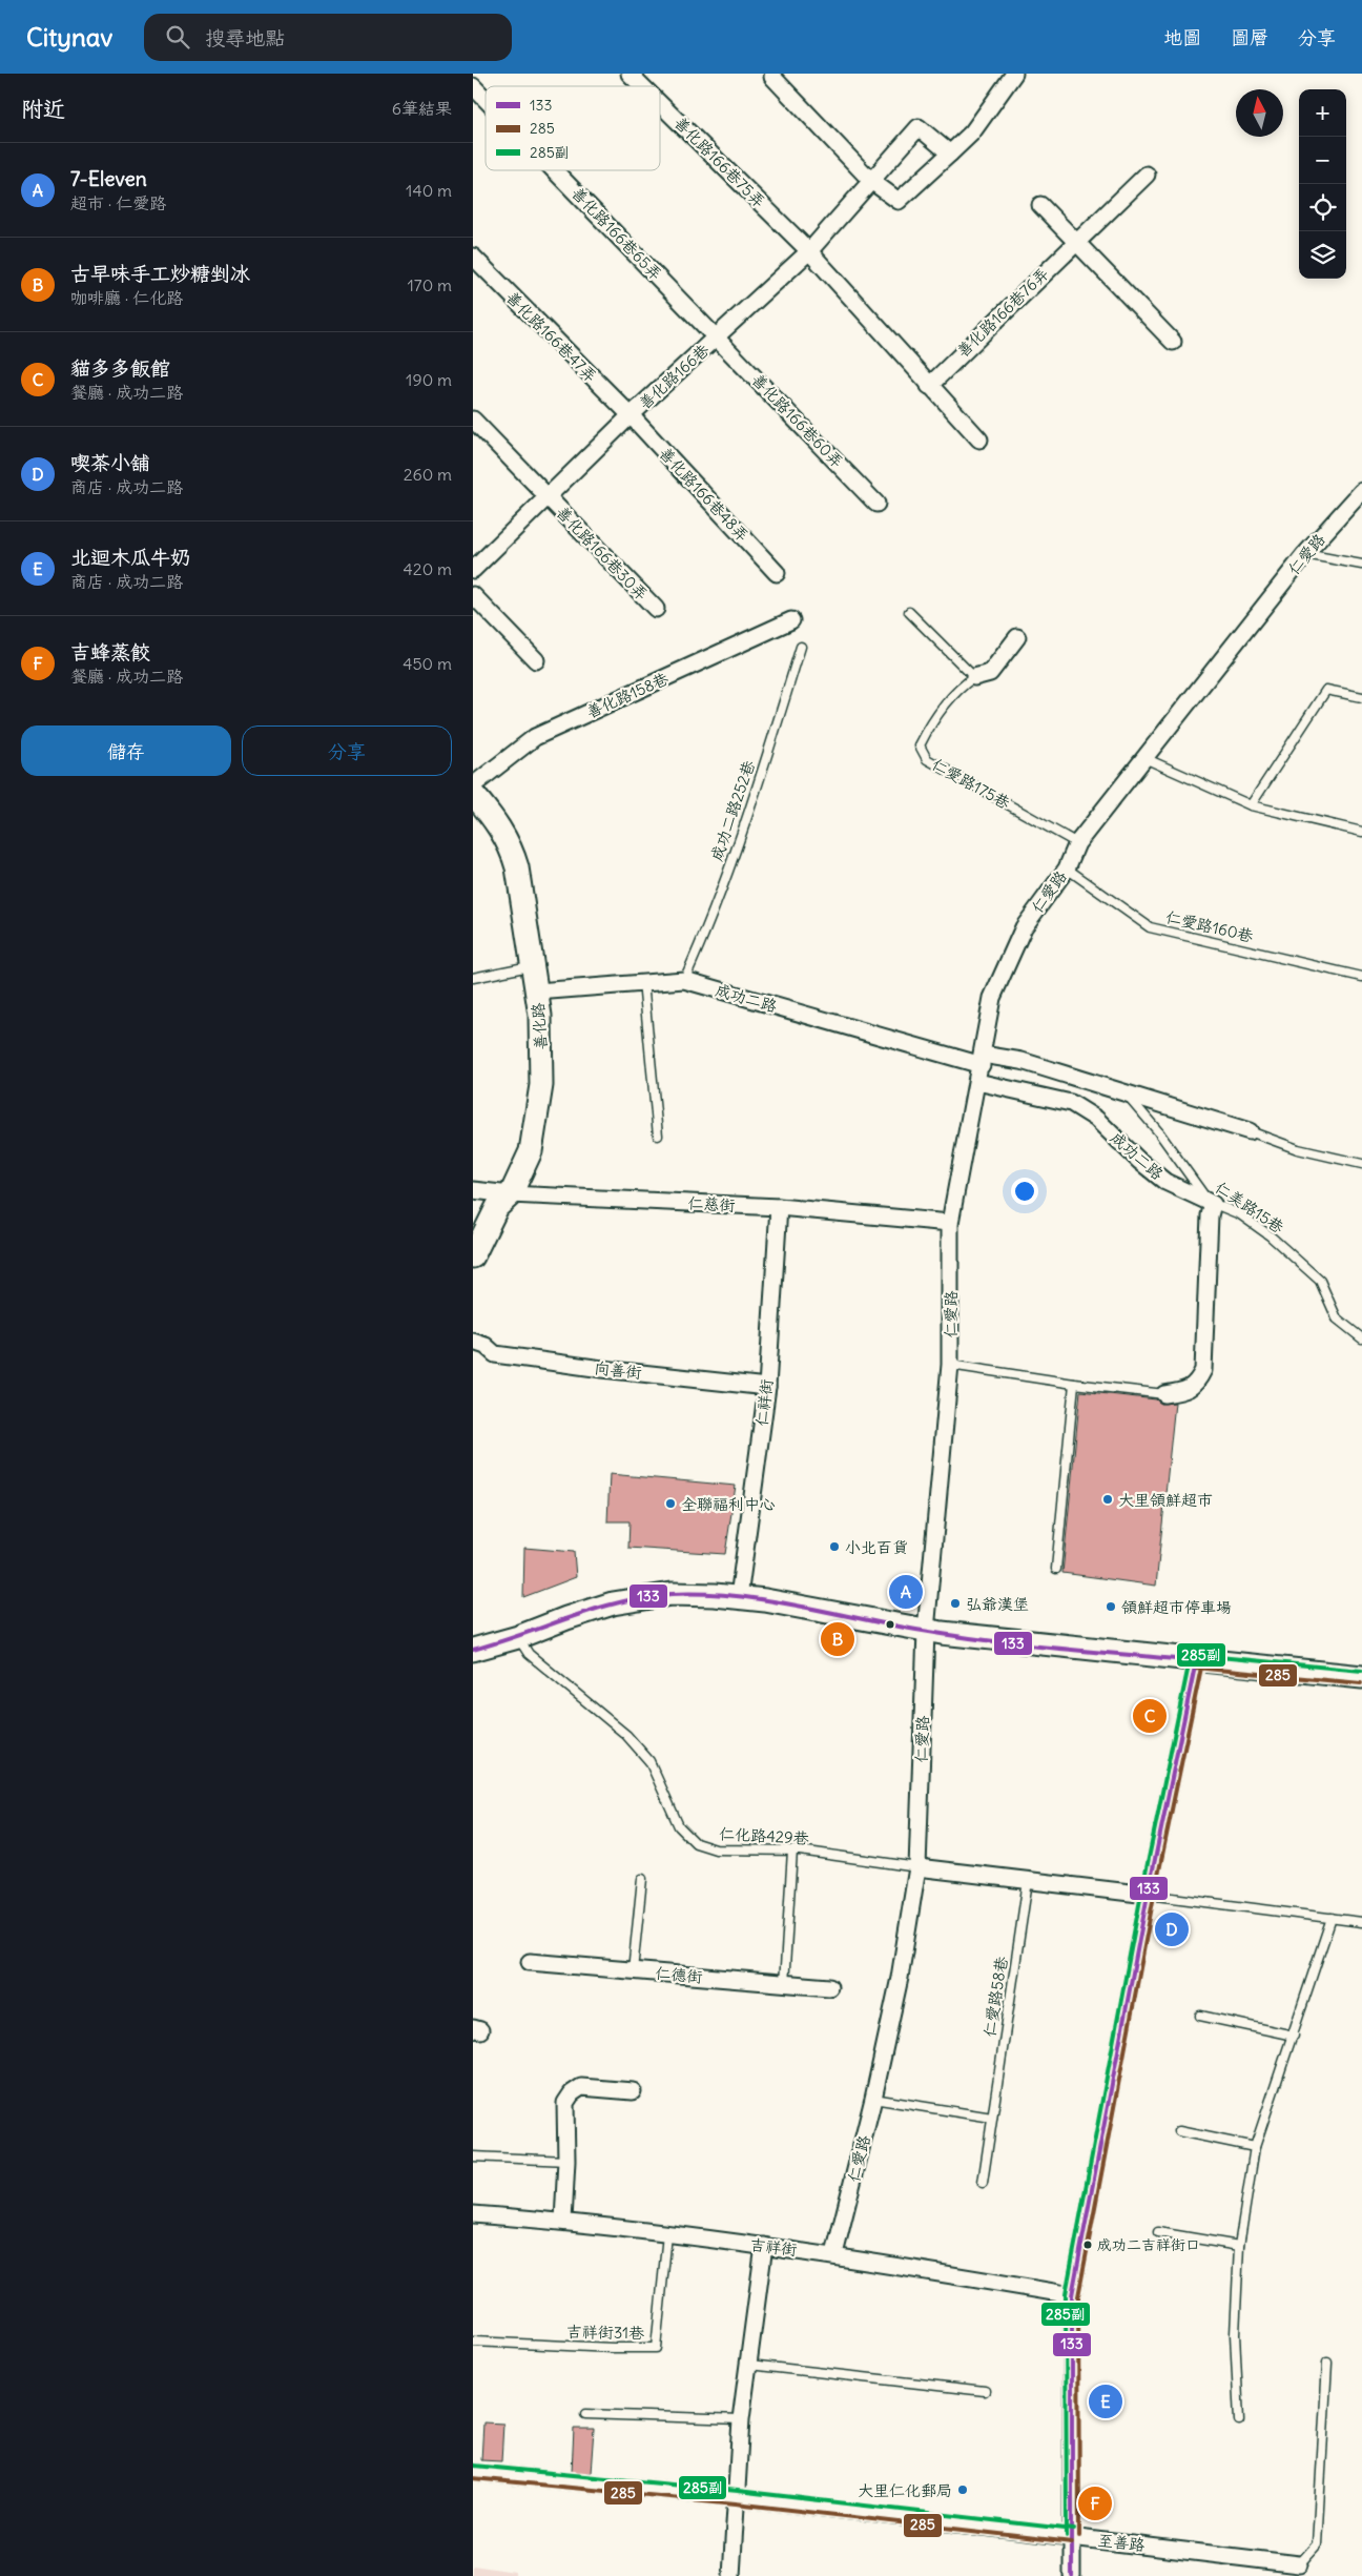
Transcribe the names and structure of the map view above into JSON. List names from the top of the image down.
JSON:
{
  "streets": {
    "main road": ["善化路"],
    "street": [
      "善化路166巷75弄",
      "善化路166巷65弄",
      "善化路166巷76弄",
      "善化路166巷47弄",
      "善化路166巷",
      "善化路166巷60弄",
      "善化路166巷48弄",
      "善化路166巷30弄",
      "仁愛路",
      "善化路158巷",
      "仁愛路175巷",
      "成功二路",
      "仁慈街",
      "向善街",
      "仁祥街",
      "仁德街",
      "吉祥街",
      "至善路"
    ],
    "lane": [
      "成功二路252巷",
      "仁愛路160巷",
      "仁美路15巷",
      "仁化路429巷",
      "仁愛路58巷",
      "吉祥街31巷"
    ]
  },
  "crossings": [
    ["善化路166巷75弄", "善化路166巷"],
    ["善化路166巷65弄", "善化路166巷"],
    ["善化路166巷65弄", "善化路166巷60弄"],
    ["善化路166巷47弄", "善化路166巷"],
    ["善化路166巷47弄", "善化路166巷48弄"],
    ["善化路166巷", "善化路166巷60弄"],
    ["善化路166巷", "善化路166巷48弄"],
    ["善化路166巷", "善化路166巷30弄"],
    ["仁愛路", "仁愛路175巷"],
    ["仁愛路", "仁愛路160巷"],
    ["仁愛路", "成功二路"],
    ["仁愛路", "仁慈街"],
    ["仁愛路", "仁化路429巷"],
    ["仁愛路", "吉祥街"],
    ["成功二路252巷", "成功二路"],
    ["成功二路", "善化路"],
    ["成功二路", "仁美路15巷"],
    ["善化路", "仁慈街"],
    ["仁慈街", "仁祥街"],
    ["向善街", "仁祥街"],
    ["吉祥街", "吉祥街31巷"]
  ],
  "places": [
    "大里領鮮超市",
    "全聯福利中心",
    "小北百貨",
    "弘爺漢堡",
    "領鮮超市停車場",
    "成功二吉祥街口",
    "大里仁化郵局"
  ],
  "lines": ["transit line 133", "transit line 285副", "transit line 285"],
  "legend": ["133", "285", "285副"],
  "north": "top",
  "page": {
    "header": "Citynav",
    "search": "搜尋地點",
    "nav": ["地圖", "圖層", "分享"],
    "heading": ["附近", "6筆結果"],
    "map_buttons": ["+", "−"],
    "list": [
      {
        "mark": "A",
        "name": "7-Eleven",
        "note": "超市 · 仁愛路",
        "value": "140 m"
      },
      {
        "mark": "B",
        "name": "古早味手工炒糖剉冰",
        "note": "咖啡廳 · 仁化路",
        "value": "170 m"
      },
      {
        "mark": "C",
        "name": "貓多多飯館",
        "note": "餐廳 · 成功二路",
        "value": "190 m"
      },
      {
        "mark": "D",
        "name": "喫茶小舖",
        "note": "商店 · 成功二路",
        "value": "260 m"
      },
      {
        "mark": "E",
        "name": "北迴木瓜牛奶",
        "note": "商店 · 成功二路",
        "value": "420 m"
      },
      {
        "mark": "F",
        "name": "吉蜂蒸餃",
        "note": "餐廳 · 成功二路",
        "value": "450 m"
      }
    ],
    "buttons": ["儲存", "分享"],
    "pins": [
      "A",
      "B",
      "C",
      "D",
      "E",
      "F"
    ]
  }
}
